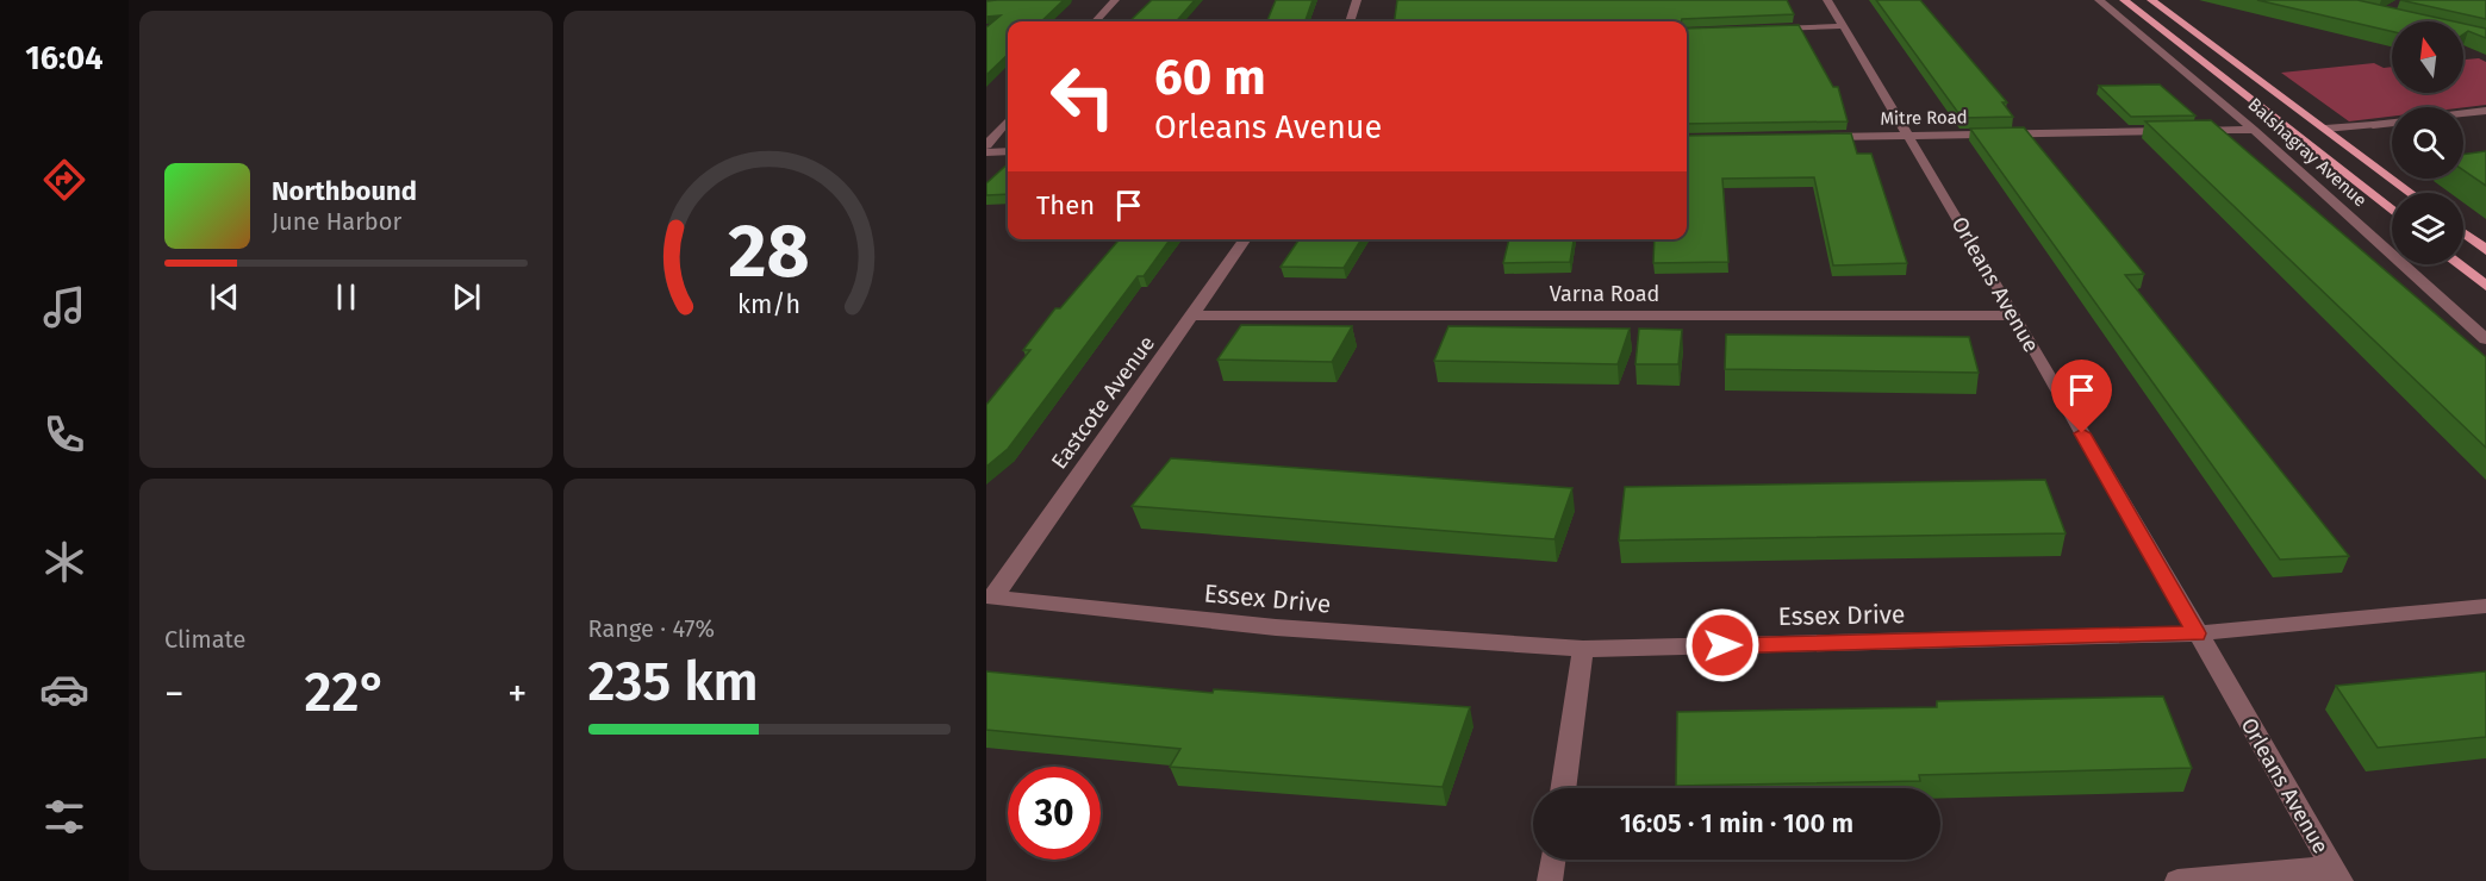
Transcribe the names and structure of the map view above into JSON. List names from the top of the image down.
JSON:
{
  "streets": {
    "main road": ["Balshagray Avenue"],
    "street": [
      "Mitre Road",
      "Orleans Avenue",
      "Varna Road",
      "Eastcote Avenue",
      "Essex Drive"
    ]
  },
  "crossings": [
    ["Mitre Road", "Balshagray Avenue"],
    ["Mitre Road", "Orleans Avenue"],
    ["Orleans Avenue", "Varna Road"],
    ["Orleans Avenue", "Essex Drive"],
    ["Varna Road", "Eastcote Avenue"],
    ["Eastcote Avenue", "Essex Drive"]
  ],
  "north": "top",
  "page": {
    "tabs": "16:04",
    "turn": ["60 m", "Orleans Avenue"],
    "song": ["Northbound", "June Harbor"],
    "then": "Then",
    "tile": [
      "Climate",
      ["Range · 47%", "235 km"]
    ],
    "heat": ["−", "22°", "+"],
    "limit": "30",
    "trip": "16:05 · 1 min · 100 m",
    "gauge": ["28", "km/h"]
  }
}
